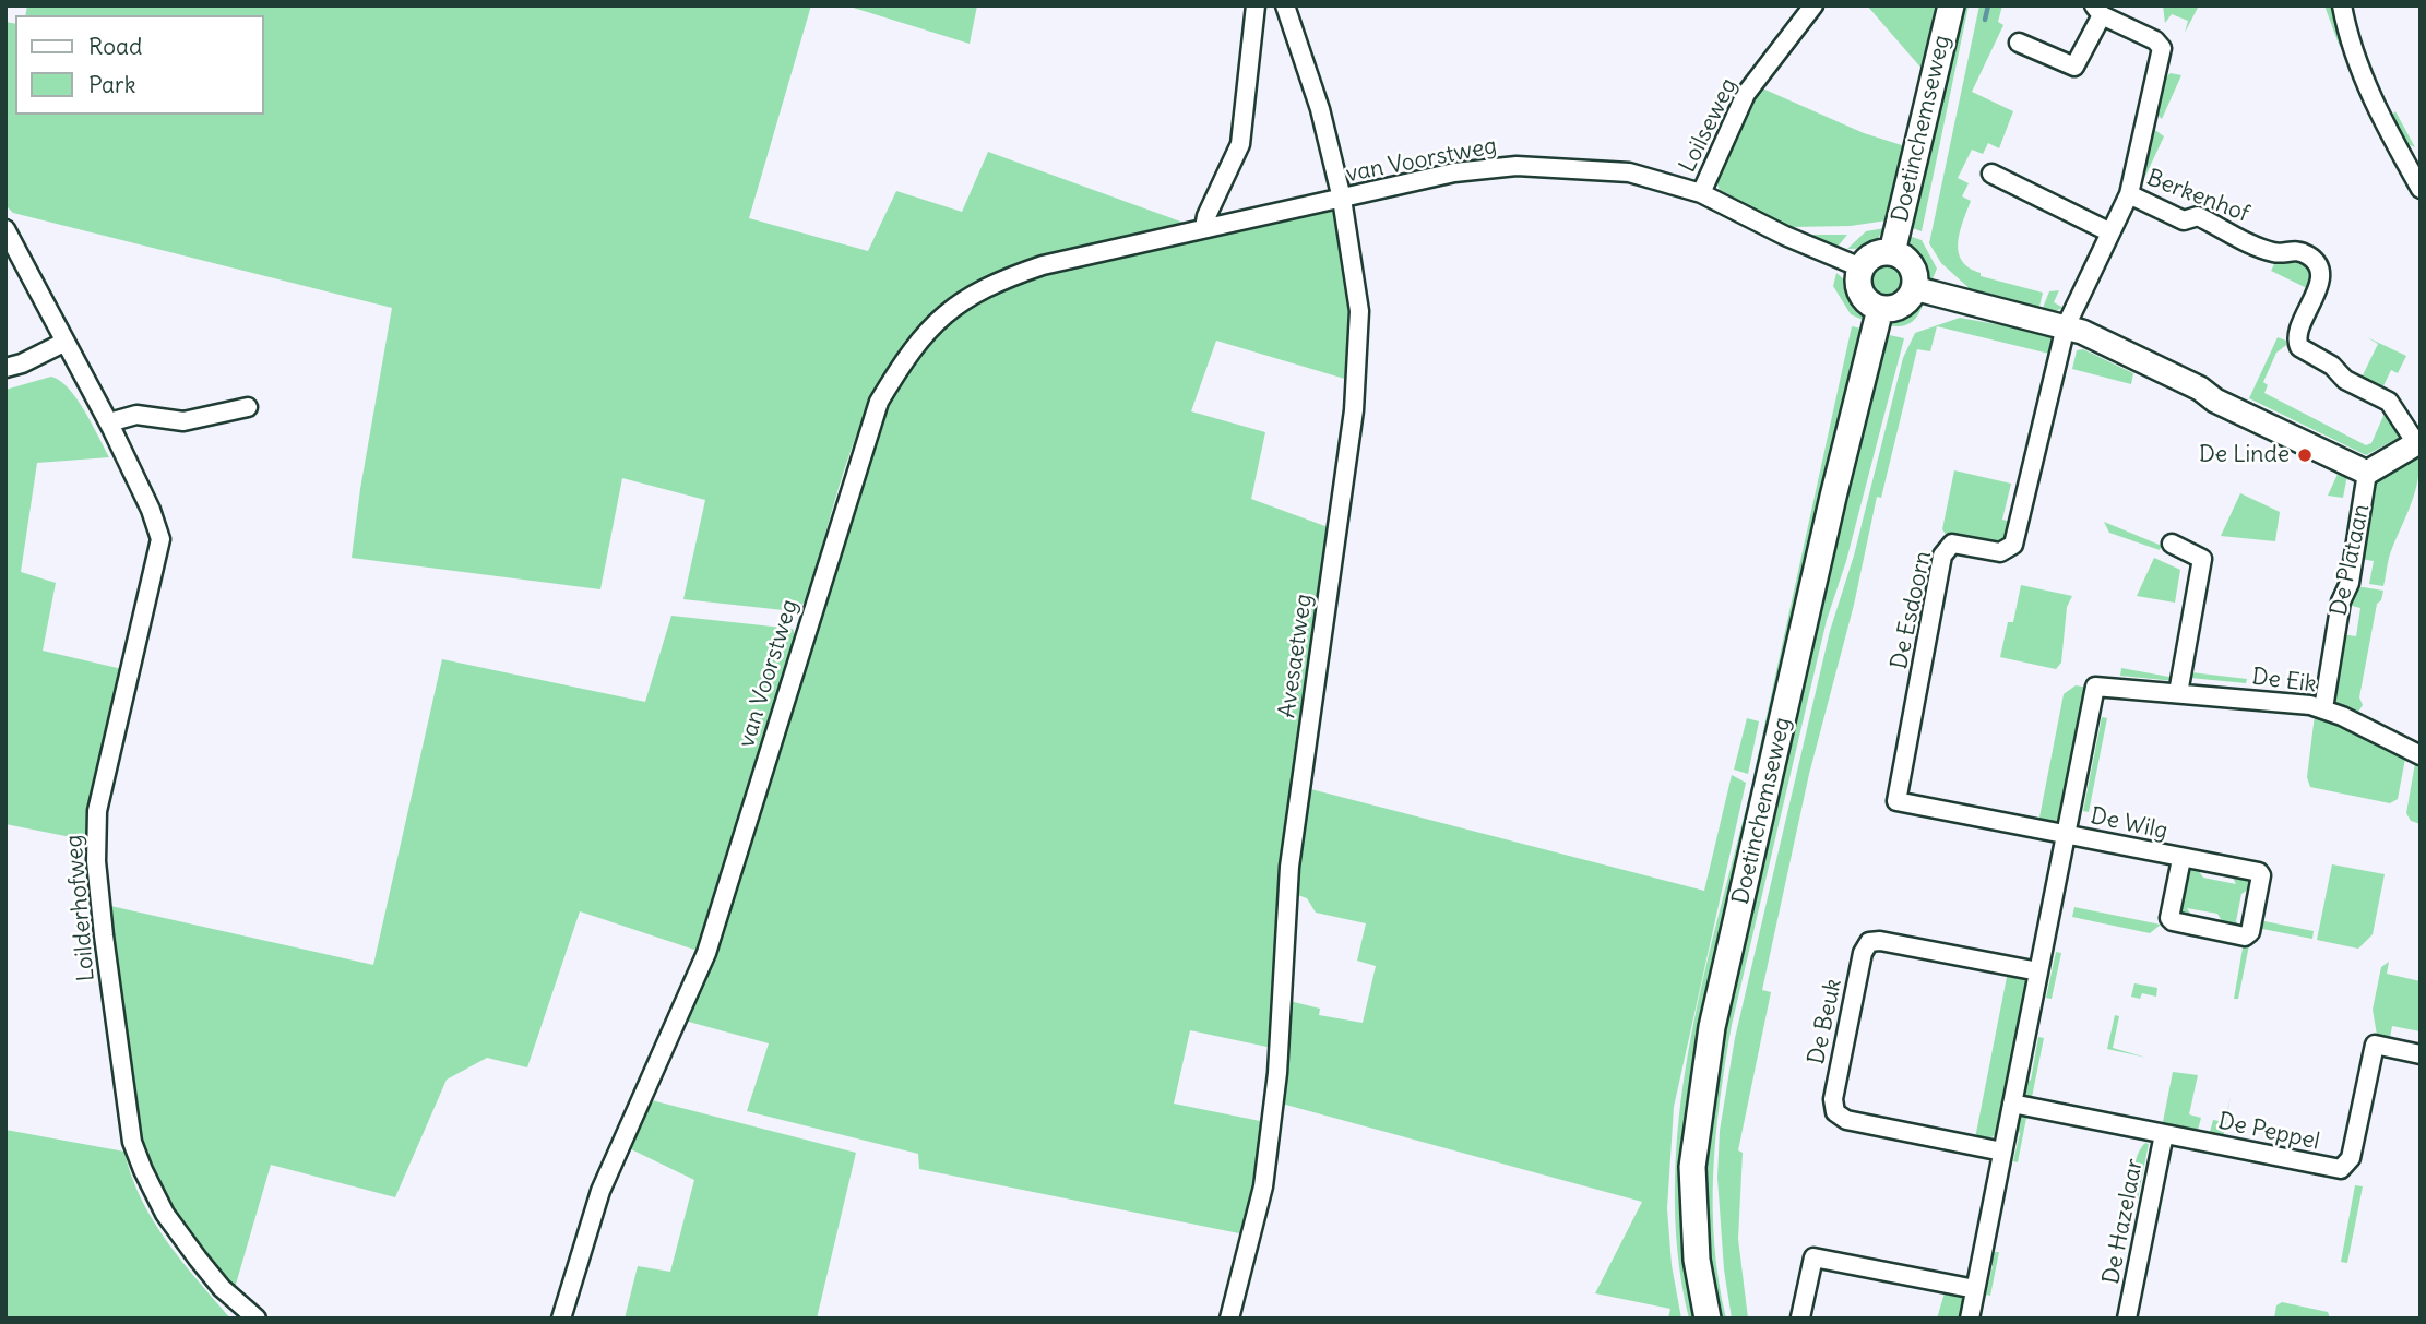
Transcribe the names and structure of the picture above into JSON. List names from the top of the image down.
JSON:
{
  "streets": {
    "main road": ["Doetinchemseweg"],
    "street": [
      "Loilseweg",
      "van Voorstweg",
      "Berkenhof",
      "De Plataan",
      "De Esdoorn",
      "Avesaetweg",
      "De Eik",
      "De Wilg",
      "Loilderhofweg",
      "De Beuk",
      "De Peppel",
      "De Hazelaar"
    ]
  },
  "crossings": [
    ["Loilseweg", "van Voorstweg"],
    ["Doetinchemseweg", "van Voorstweg"],
    ["van Voorstweg", "Avesaetweg"],
    ["Berkenhof", "De Plataan"],
    ["Berkenhof", "De Esdoorn"],
    ["De Plataan", "De Eik"],
    ["De Esdoorn", "De Eik"],
    ["De Esdoorn", "De Wilg"],
    ["De Eik", "De Wilg"],
    ["De Peppel", "De Hazelaar"]
  ],
  "places": ["De Linde"],
  "legend": ["Road", "Park"]
}
